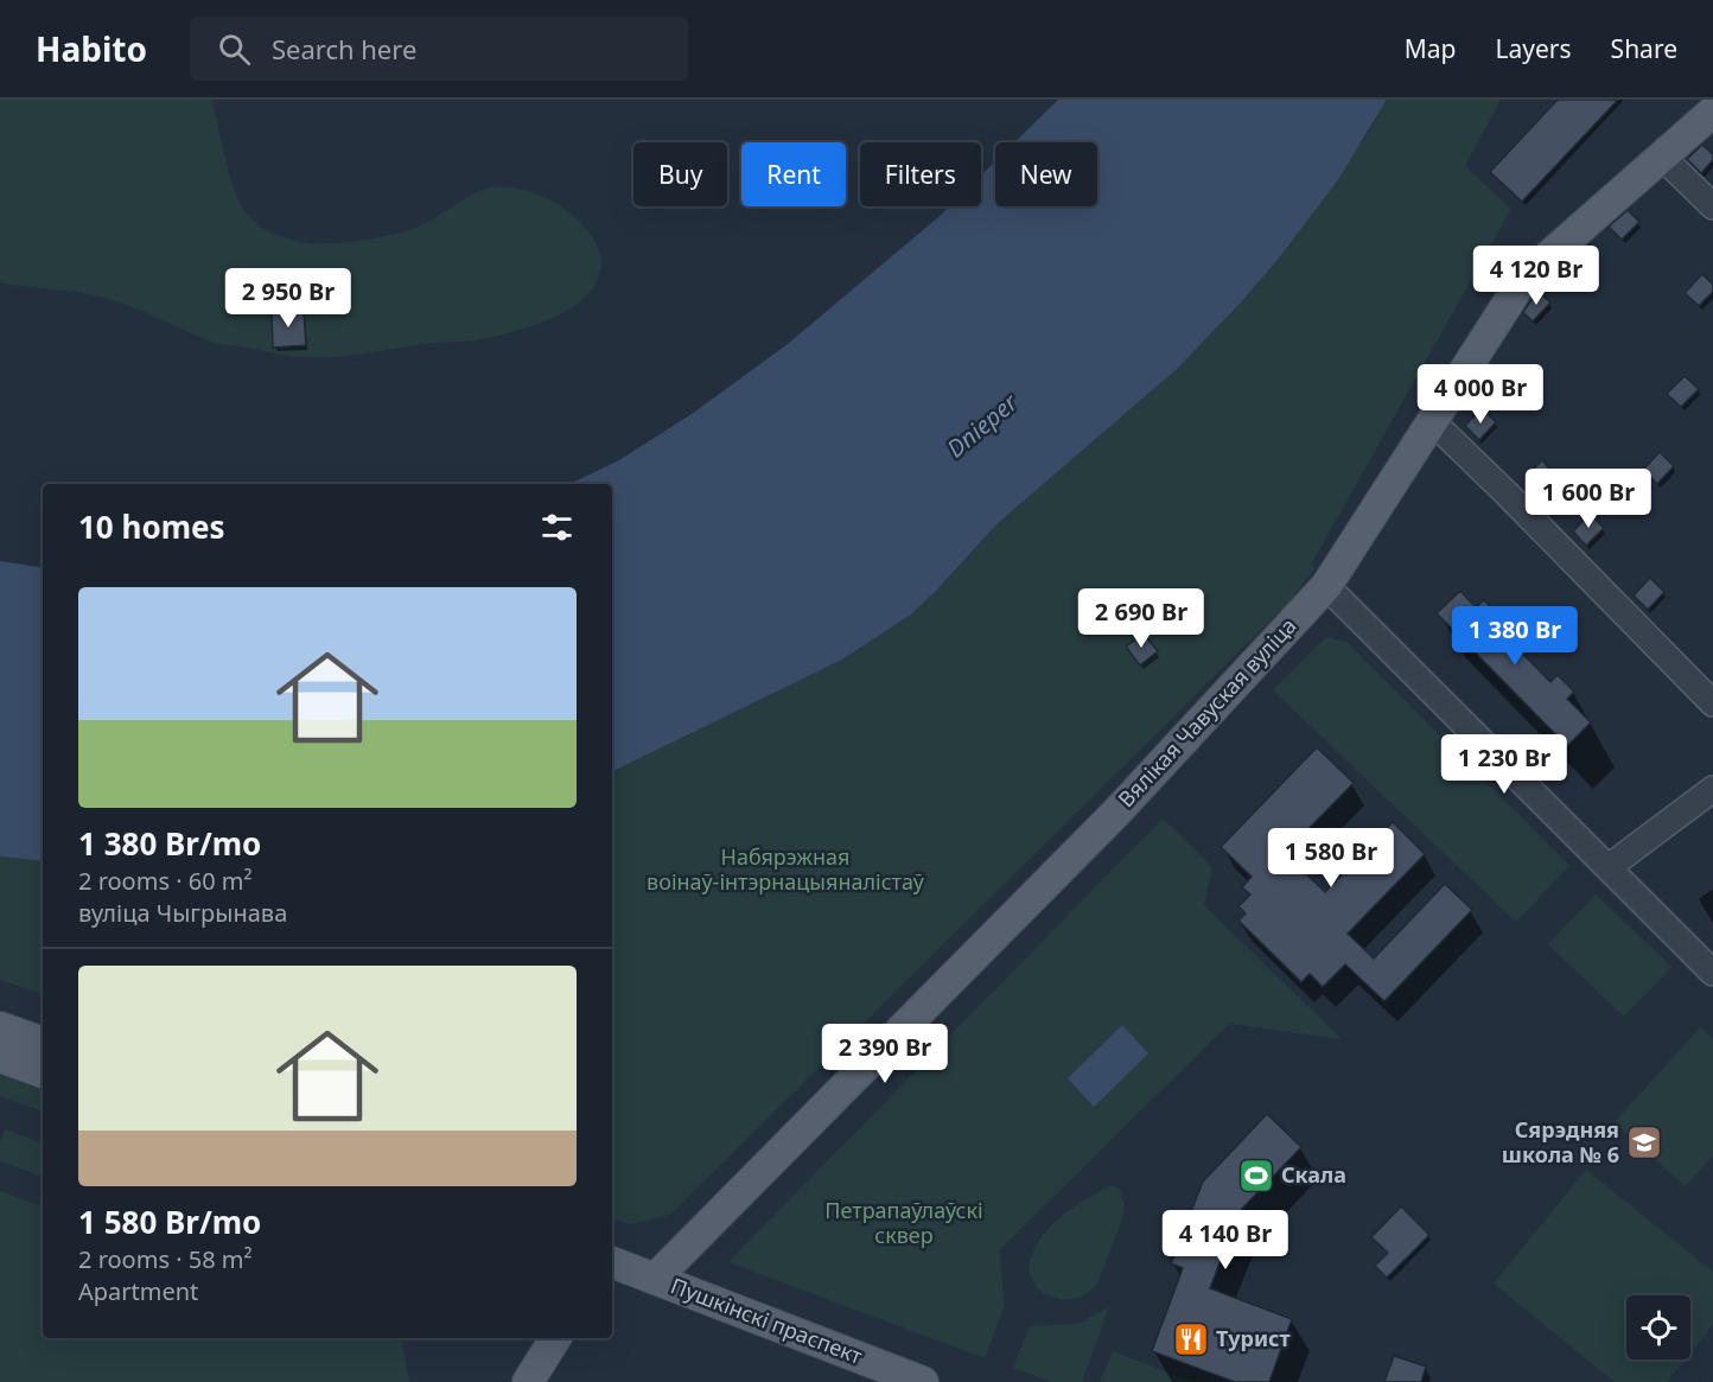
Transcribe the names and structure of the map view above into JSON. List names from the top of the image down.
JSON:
{
  "streets": {
    "main road": ["Вялікая Чавуская вуліца", "Пушкінскі праспект"]
  },
  "crossings": [
    ["Вялікая Чавуская вуліца", "Пушкінскі праспект"]
  ],
  "water": ["Dnieper"],
  "parks": ["Набярэжная воінаў-інтэрнацыяналістаў", "Петрапаўлаўскі сквер"],
  "places": {
    "school or university": ["Сярэдняя школа № 6"],
    "sports": ["Скала"],
    "restaurant": ["Турист"]
  },
  "page": {
    "header": "Habito",
    "search": "Search here",
    "nav": ["Map", "Layers", "Share"],
    "chip": [
      "Buy",
      "Rent",
      "Filters",
      "New"
    ],
    "price": [
      "4 120 Br",
      "2 950 Br",
      "4 000 Br",
      "1 600 Br",
      "2 690 Br",
      "1 380 Br",
      "1 230 Br",
      "1 580 Br",
      "2 390 Br",
      "4 140 Br"
    ],
    "heading": "10 homes",
    "list": [
      {
        "name": "1 380 Br/mo",
        "note": "2 rooms · 60 m² · вуліца Чыгрынава"
      },
      {
        "name": "1 580 Br/mo",
        "note": "2 rooms · 58 m² · Apartment"
      }
    ]
  }
}
